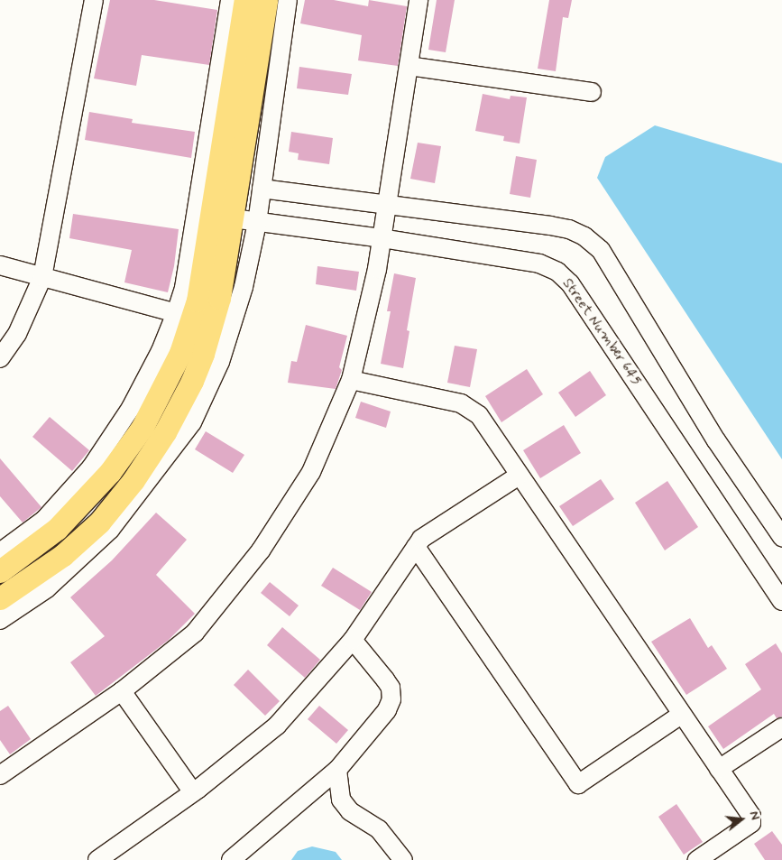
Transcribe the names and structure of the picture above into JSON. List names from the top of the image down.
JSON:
{
  "streets": {
    "street": ["Street Number 645"]
  },
  "north": "right"
}
